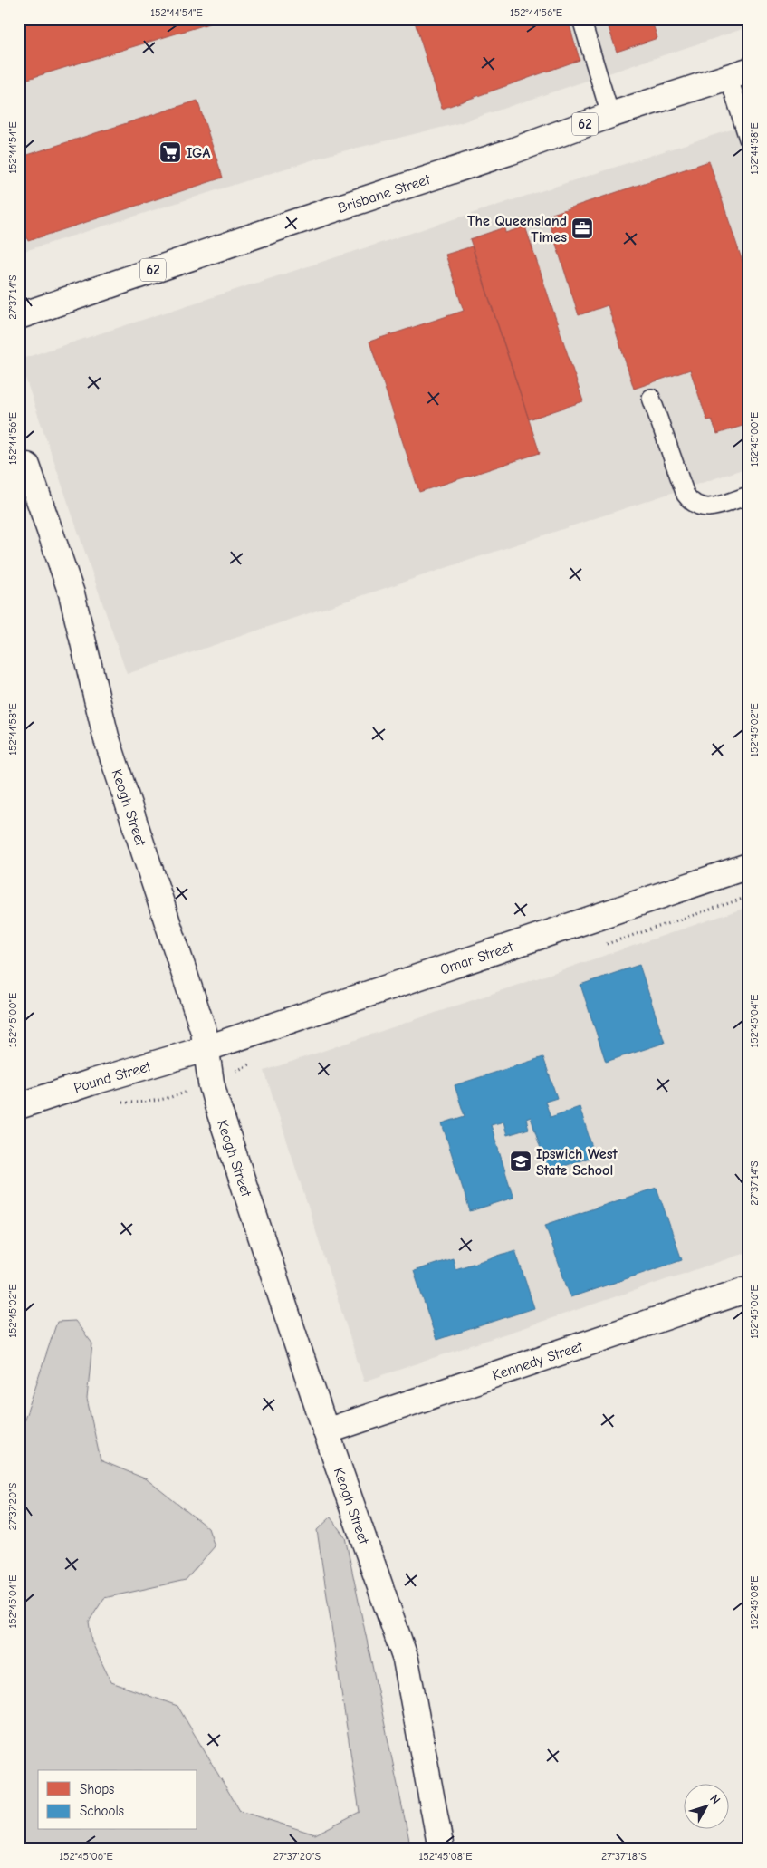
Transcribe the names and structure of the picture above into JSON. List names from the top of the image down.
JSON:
{
  "streets": {
    "street": [
      "62",
      "Brisbane Street",
      "Keogh Street",
      "Omar Street",
      "Pound Street",
      "Kennedy Street"
    ]
  },
  "crossings": [
    ["Keogh Street", "Omar Street"],
    ["Keogh Street", "Pound Street"],
    ["Keogh Street", "Kennedy Street"],
    ["Omar Street", "Pound Street"]
  ],
  "places": {
    "supermarket": ["IGA"],
    "office": ["The Queensland Times"],
    "school or university": ["Ipswich West State School"]
  },
  "legend": ["Shops", "Schools"],
  "north": "top right",
  "coordinates": [
    "152°44'54\"E",
    "152°44'56\"E",
    "152°44'58\"E",
    "27°37'14\"S",
    "152°45'00\"E",
    "152°45'02\"E",
    "152°45'04\"E",
    "152°45'06\"E",
    "27°37'20\"S",
    "152°45'08\"E",
    "27°37'18\"S"
  ]
}
